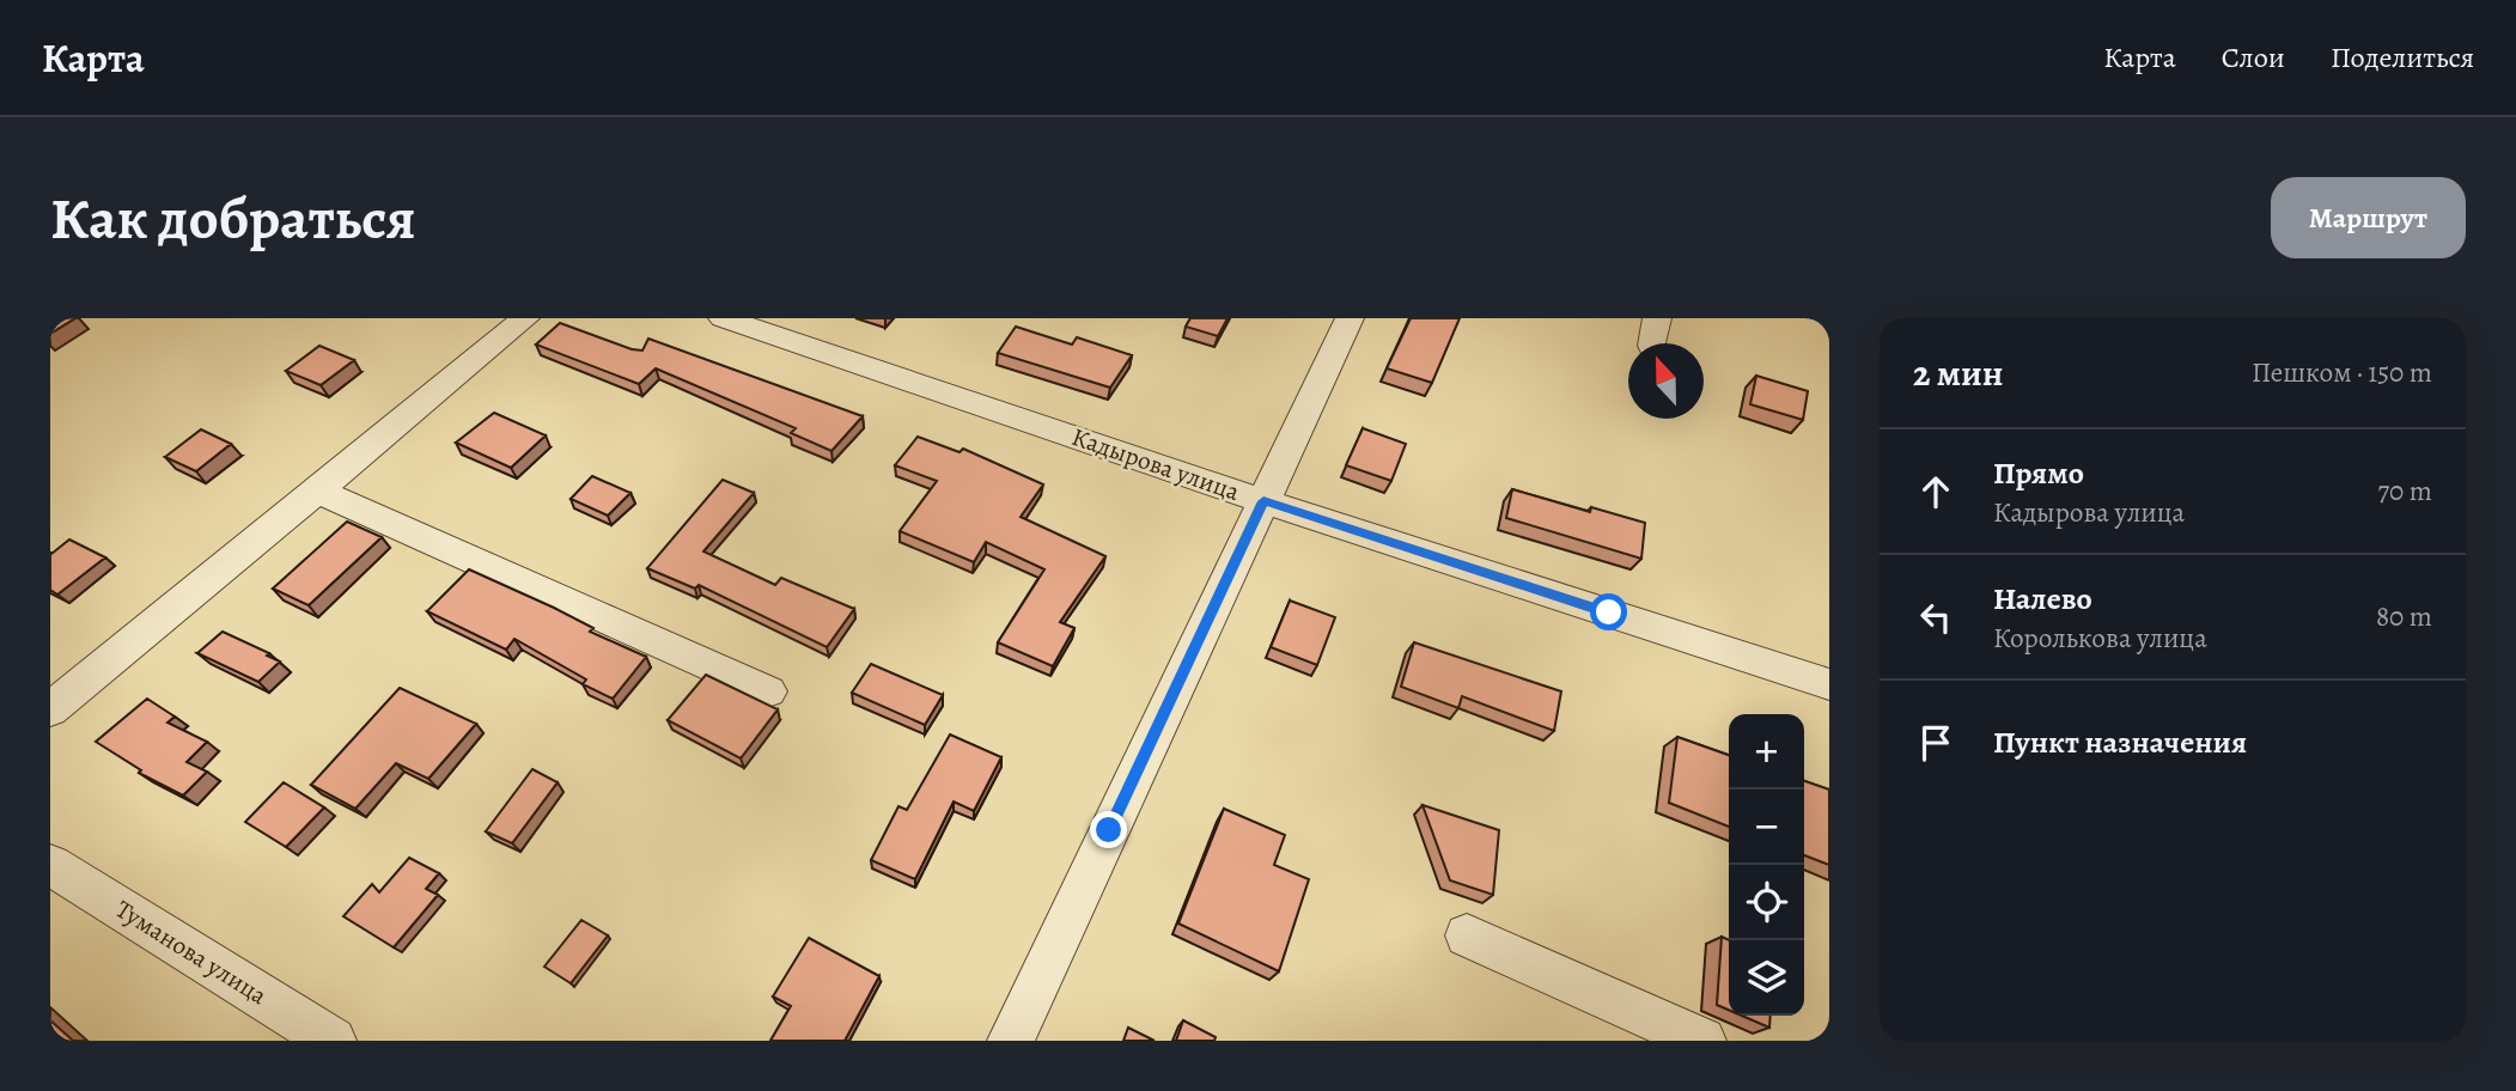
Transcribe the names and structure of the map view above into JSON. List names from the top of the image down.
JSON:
{
  "streets": {
    "street": ["Кадырова улица", "Туманова улица"]
  },
  "north": "top",
  "page": {
    "header": "Карта",
    "nav": ["Карта", "Слои", "Поделиться"],
    "buttons": "Маршрут",
    "title": "Как добраться",
    "heading": ["2 мин", "Пешком · 150 m"],
    "list": [
      ["Прямо", "Кадырова улица", "70 m"],
      ["Налево", "Королькова улица", "80 m"],
      "Пункт назначения"
    ],
    "map_buttons": ["+", "−"]
  }
}
